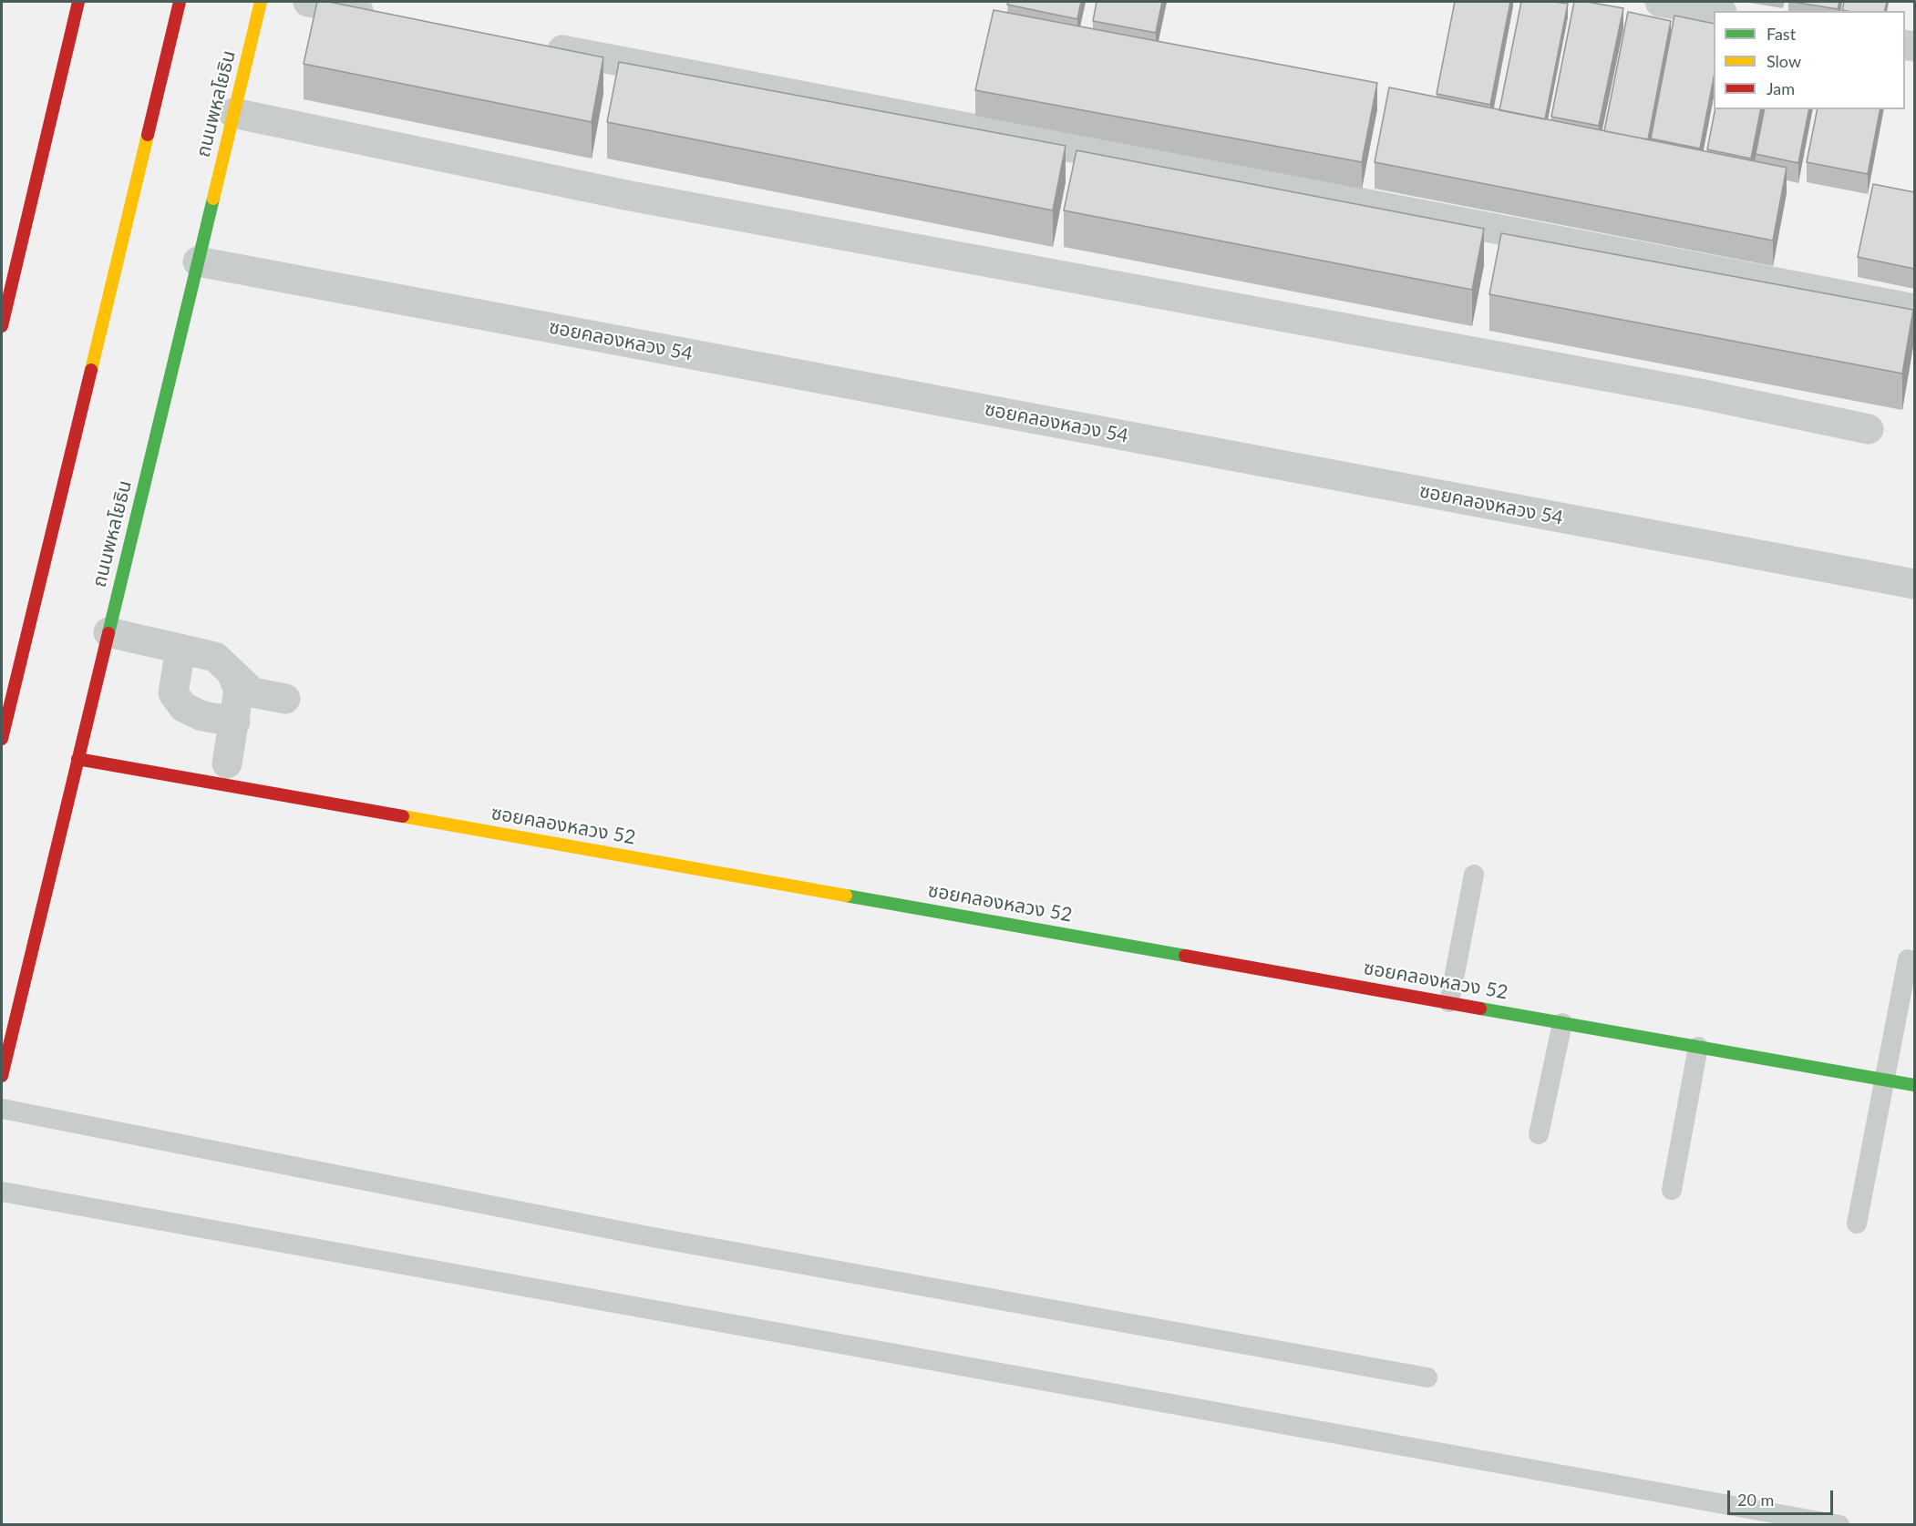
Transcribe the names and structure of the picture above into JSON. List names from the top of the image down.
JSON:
{
  "streets": {
    "main road": ["ถนนพหลโยธิน", "ซอยคลองหลวง 52"],
    "street": ["ซอยคลองหลวง 54"]
  },
  "crossings": [
    ["ถนนพหลโยธิน", "ซอยคลองหลวง 54"],
    ["ถนนพหลโยธิน", "ซอยคลองหลวง 52"]
  ],
  "legend": ["Fast", "Slow", "Jam"],
  "scale_bar": "20 m"
}
